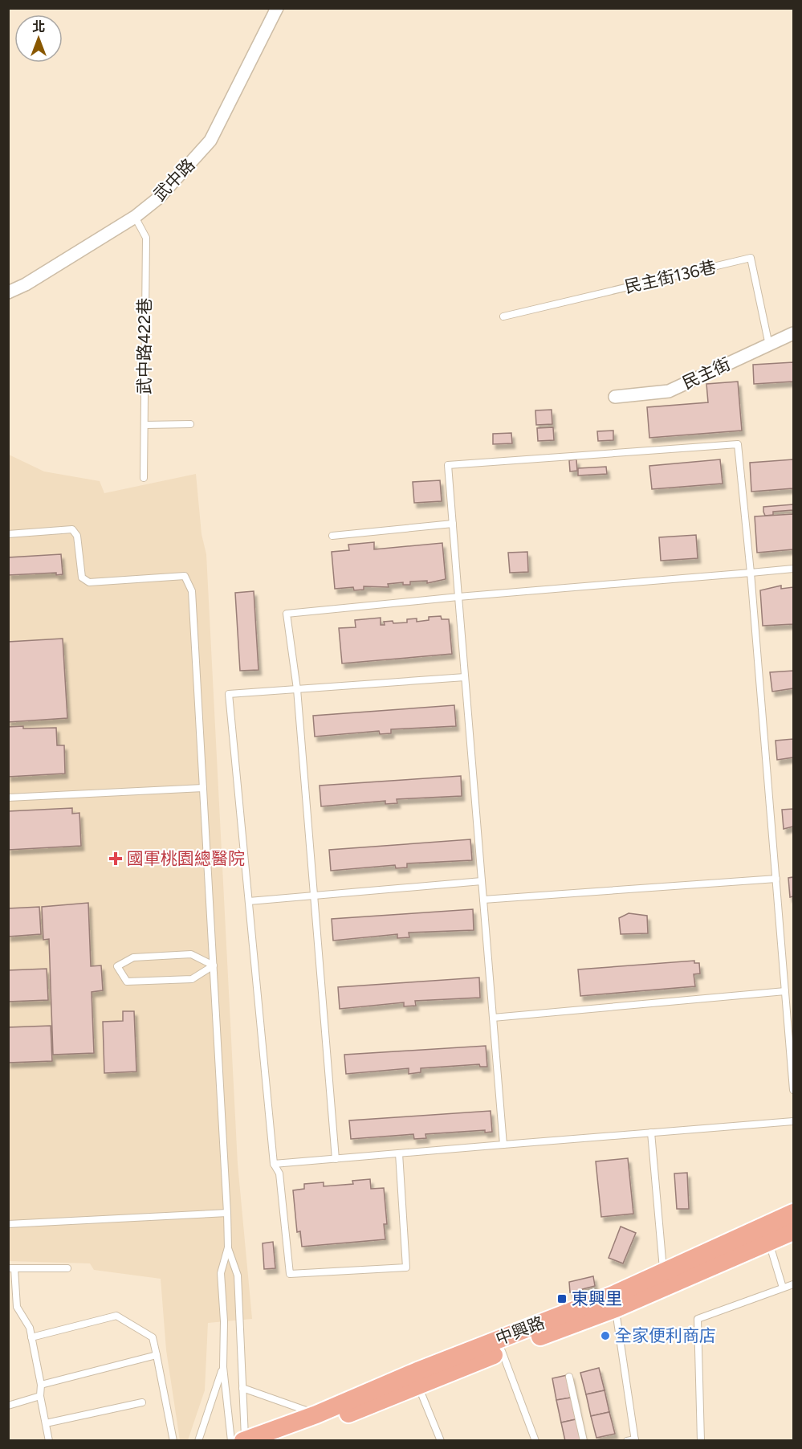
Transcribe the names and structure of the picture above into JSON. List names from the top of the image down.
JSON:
{
  "streets": {
    "main road": ["中興路"],
    "street": ["武中路", "民主街"],
    "lane": ["民主街136巷", "武中路422巷"]
  },
  "crossings": [
    ["武中路", "武中路422巷"],
    ["民主街136巷", "民主街"]
  ],
  "places": {
    "health": ["國軍桃園總醫院"],
    "transit": ["東興里"],
    "other": ["全家便利商店"]
  },
  "north": "top"
}
